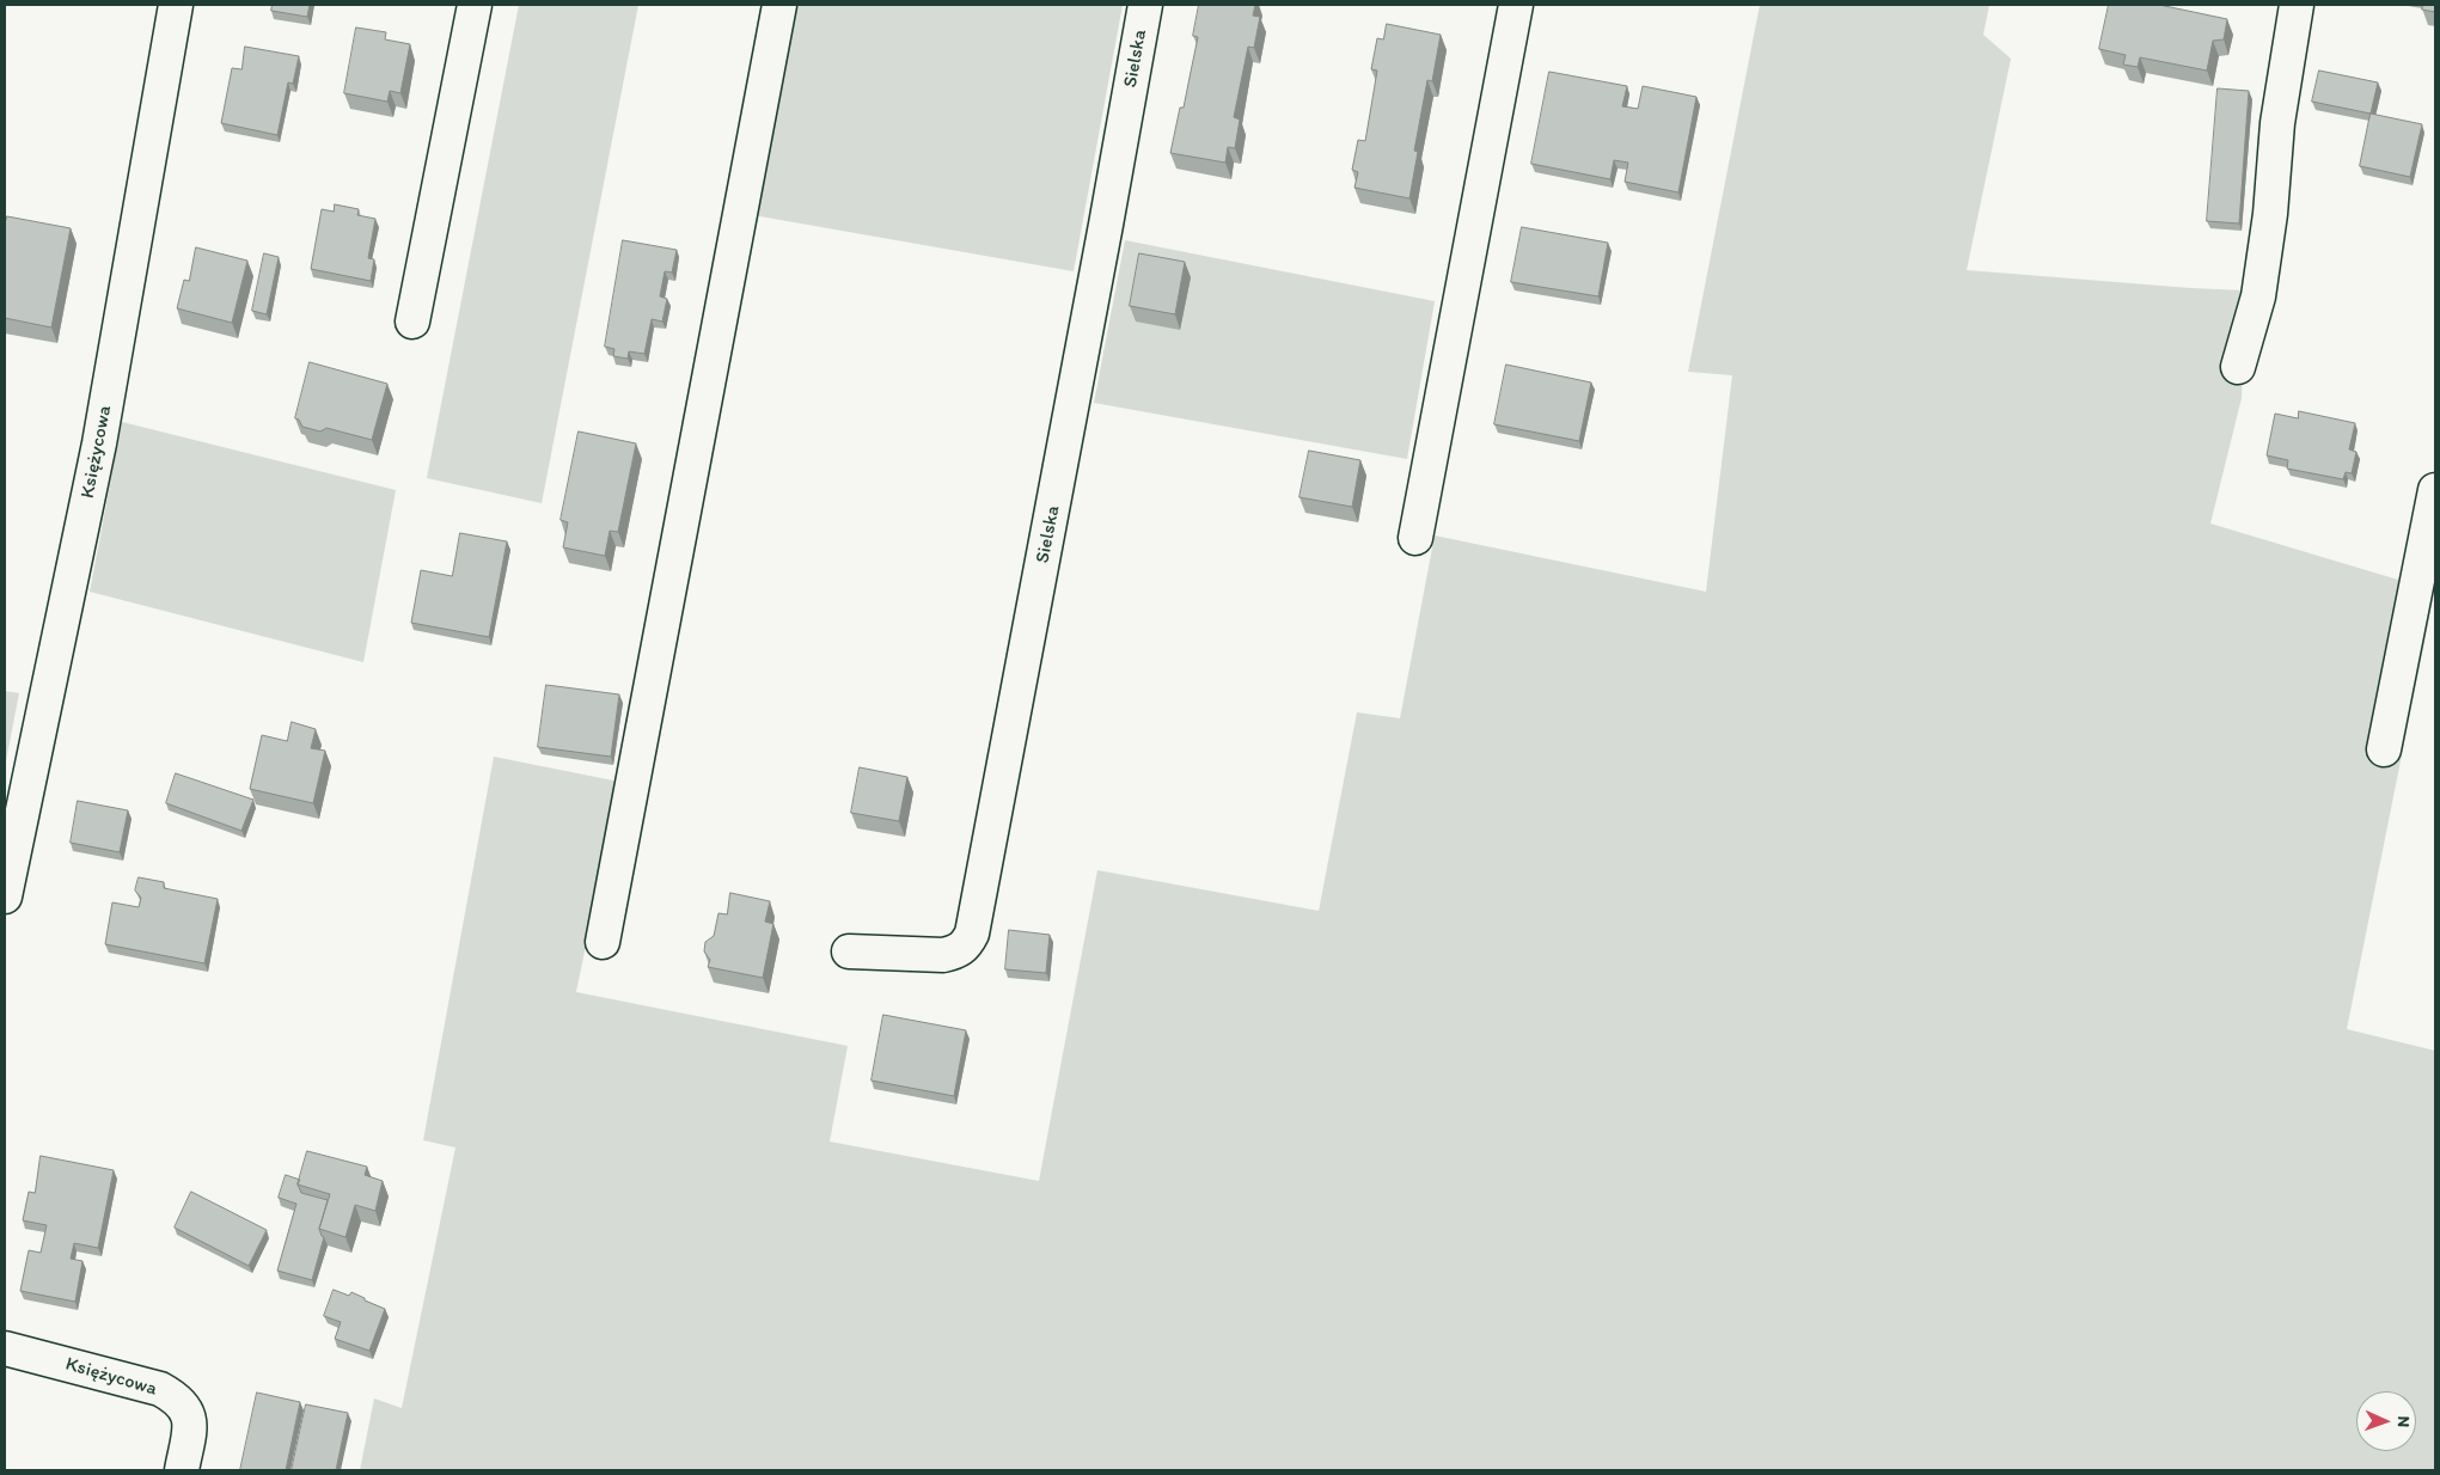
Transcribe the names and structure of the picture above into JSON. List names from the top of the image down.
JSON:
{
  "streets": {
    "street": ["Sielska", "Księżycowa"]
  },
  "north": "right"
}
